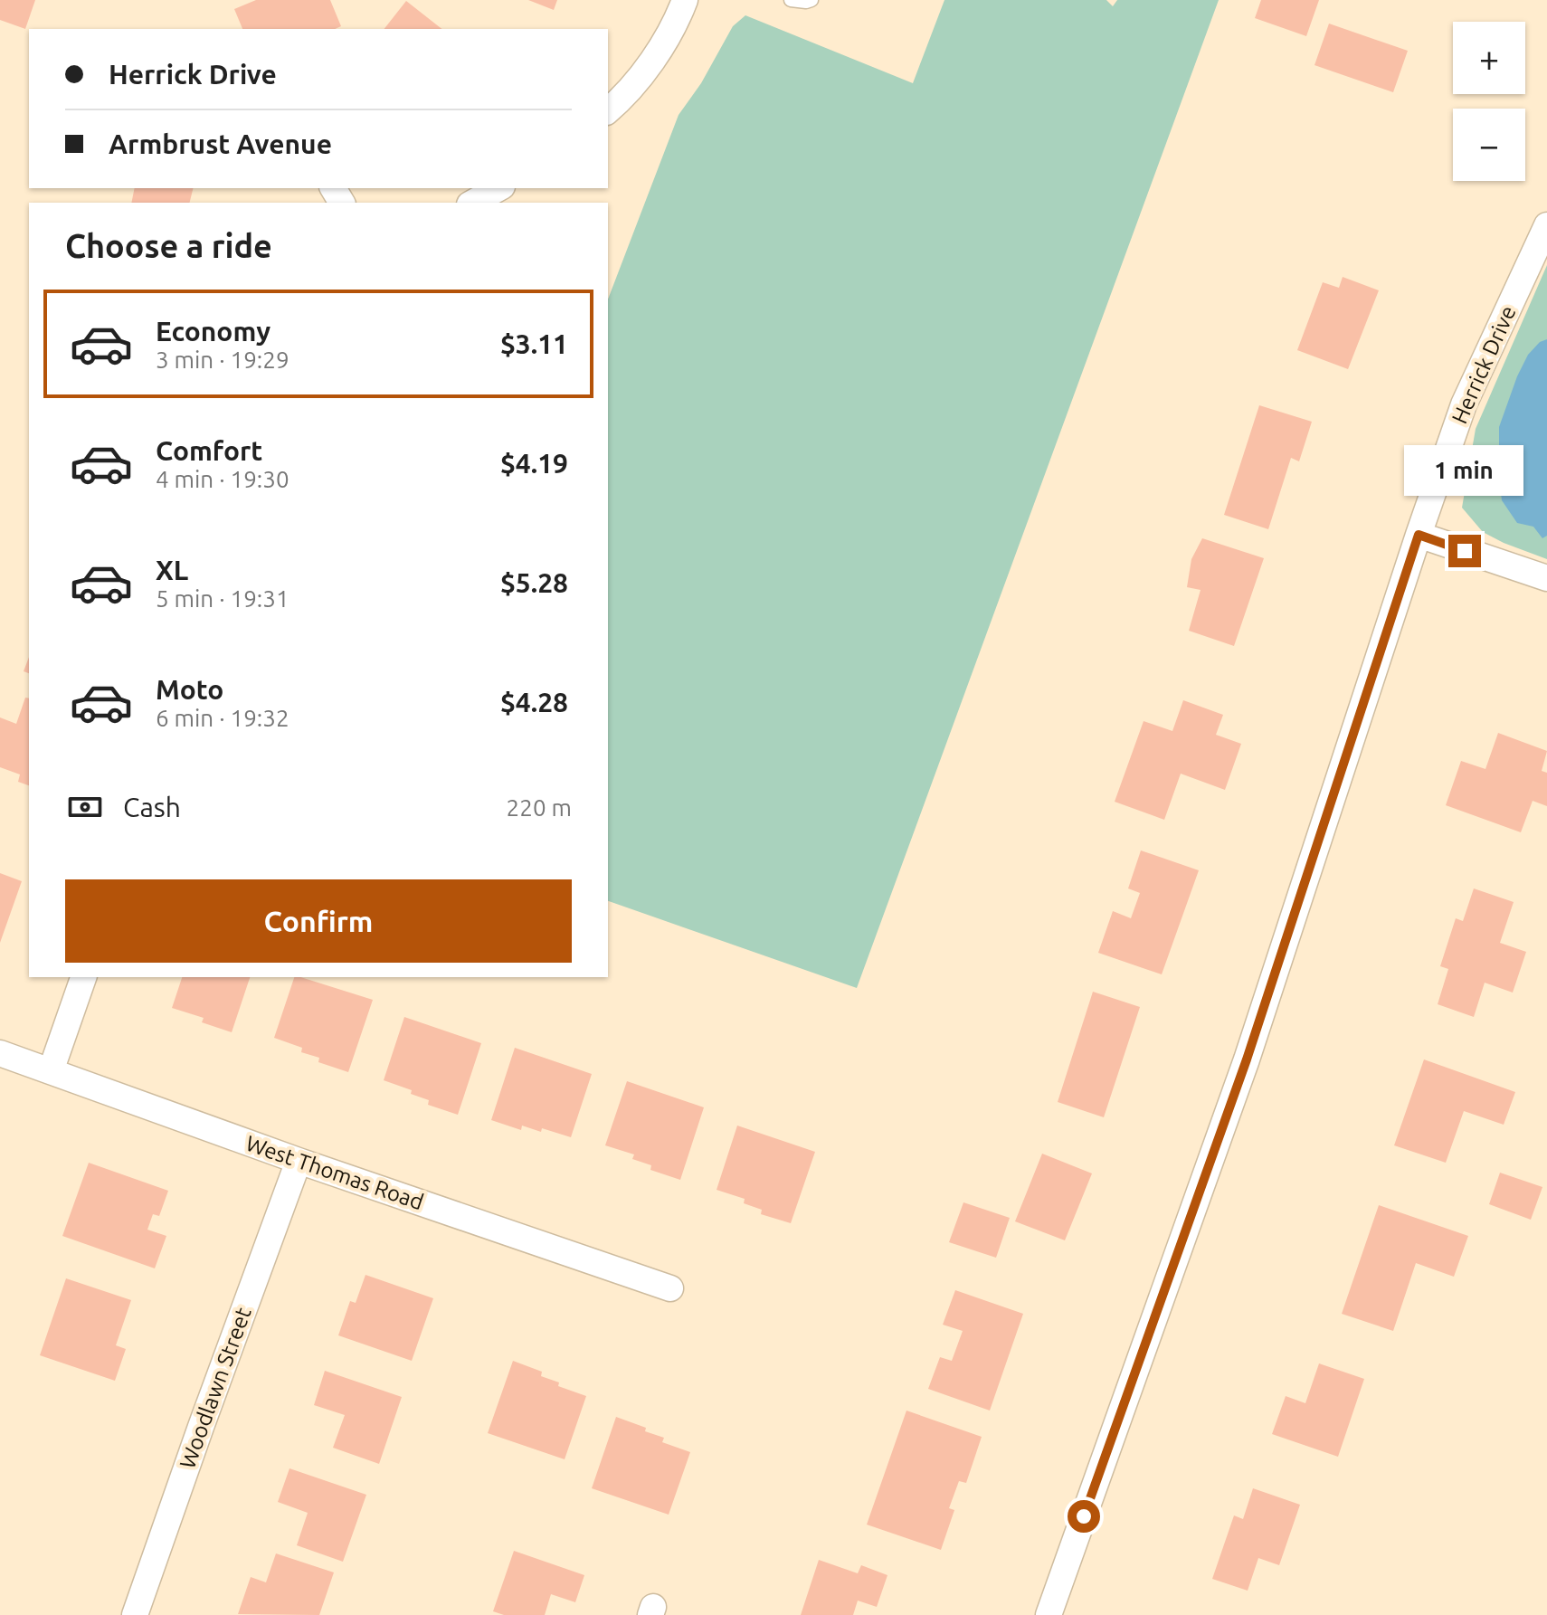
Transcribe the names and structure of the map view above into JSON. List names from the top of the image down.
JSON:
{
  "streets": {
    "street": ["Herrick Drive", "West Thomas Road", "Woodlawn Street"]
  },
  "crossings": [
    ["West Thomas Road", "Woodlawn Street"]
  ],
  "page": {
    "map_buttons": ["+", "−"],
    "banner": ["Herrick Drive", "Armbrust Avenue"],
    "heading": "Choose a ride",
    "list": [
      {
        "name": "Economy",
        "note": "3 min · 19:29",
        "value": "$3.11"
      },
      {
        "name": "Comfort",
        "note": "4 min · 19:30",
        "value": "$4.19"
      },
      {
        "name": "XL",
        "note": "5 min · 19:31",
        "value": "$5.28"
      },
      {
        "name": "Moto",
        "note": "6 min · 19:32",
        "value": "$4.28"
      }
    ],
    "bubble": "1 min",
    "pay": ["Cash", "220 m"],
    "buttons": "Confirm"
  }
}
